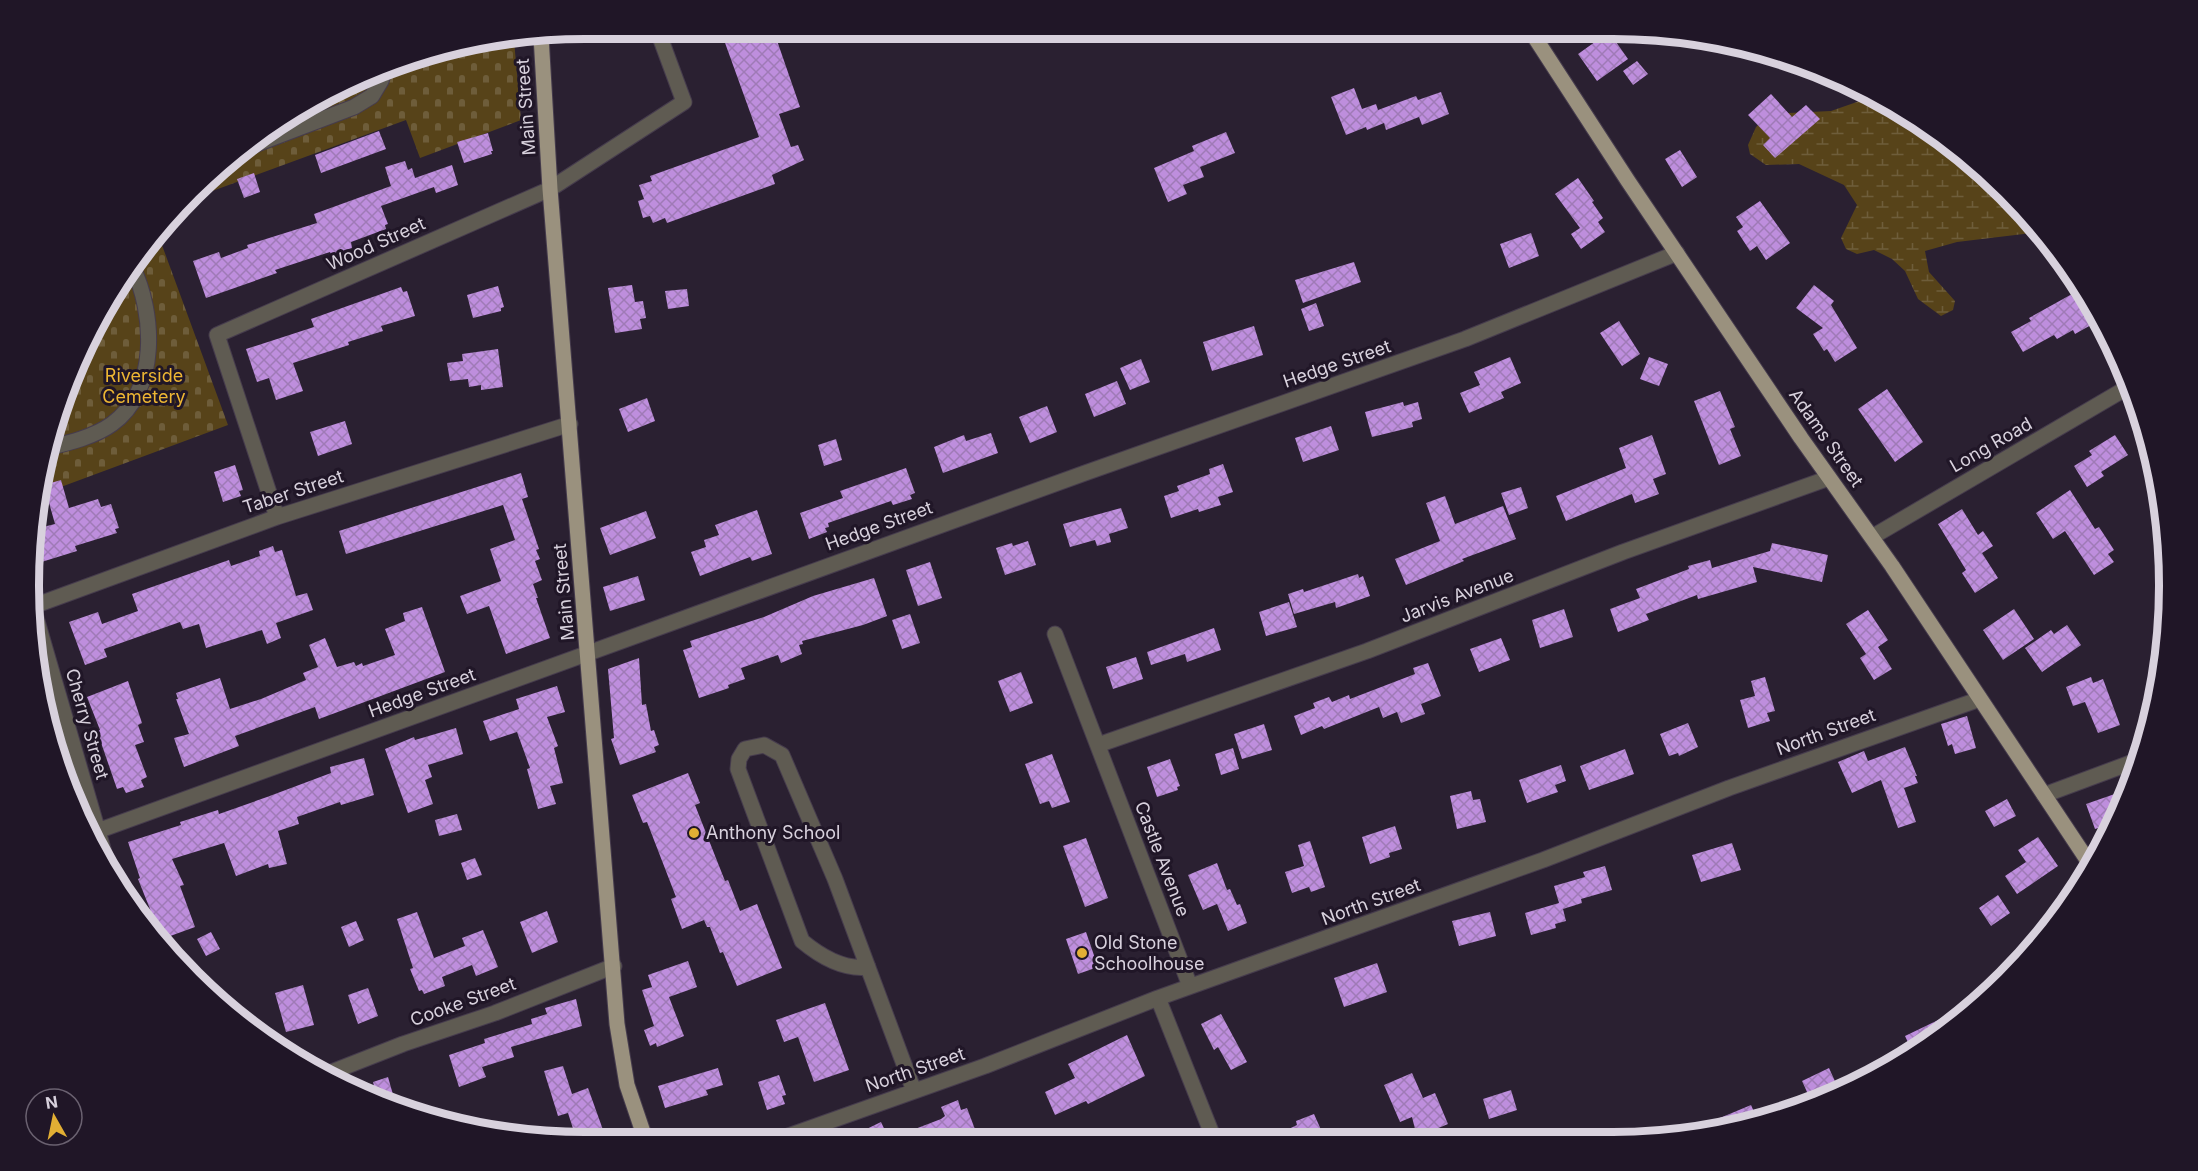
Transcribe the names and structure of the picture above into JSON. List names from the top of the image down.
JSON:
{
  "streets": {
    "main road": ["Main Street", "Adams Street"],
    "street": [
      "Wood Street",
      "Hedge Street",
      "Long Road",
      "Taber Street",
      "Jarvis Avenue",
      "Cherry Street",
      "North Street",
      "Castle Avenue",
      "Cooke Street"
    ]
  },
  "crossings": [
    ["Main Street", "Wood Street"],
    ["Main Street", "Hedge Street"],
    ["Main Street", "Taber Street"],
    ["Main Street", "Cooke Street"],
    ["Wood Street", "Taber Street"],
    ["Hedge Street", "Adams Street"],
    ["Adams Street", "Long Road"],
    ["Adams Street", "Jarvis Avenue"],
    ["Adams Street", "North Street"],
    ["Jarvis Avenue", "Castle Avenue"],
    ["North Street", "Castle Avenue"]
  ],
  "parks": ["Riverside Cemetery"],
  "places": ["Anthony School", "Old Stone Schoolhouse"],
  "north": "top"
}
